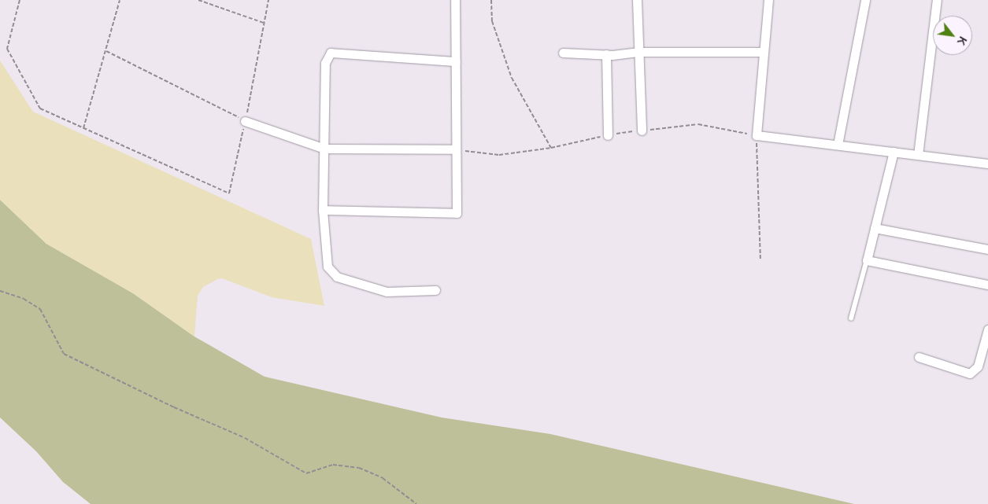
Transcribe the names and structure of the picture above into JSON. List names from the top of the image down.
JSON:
{
  "north": "bottom right"
}
